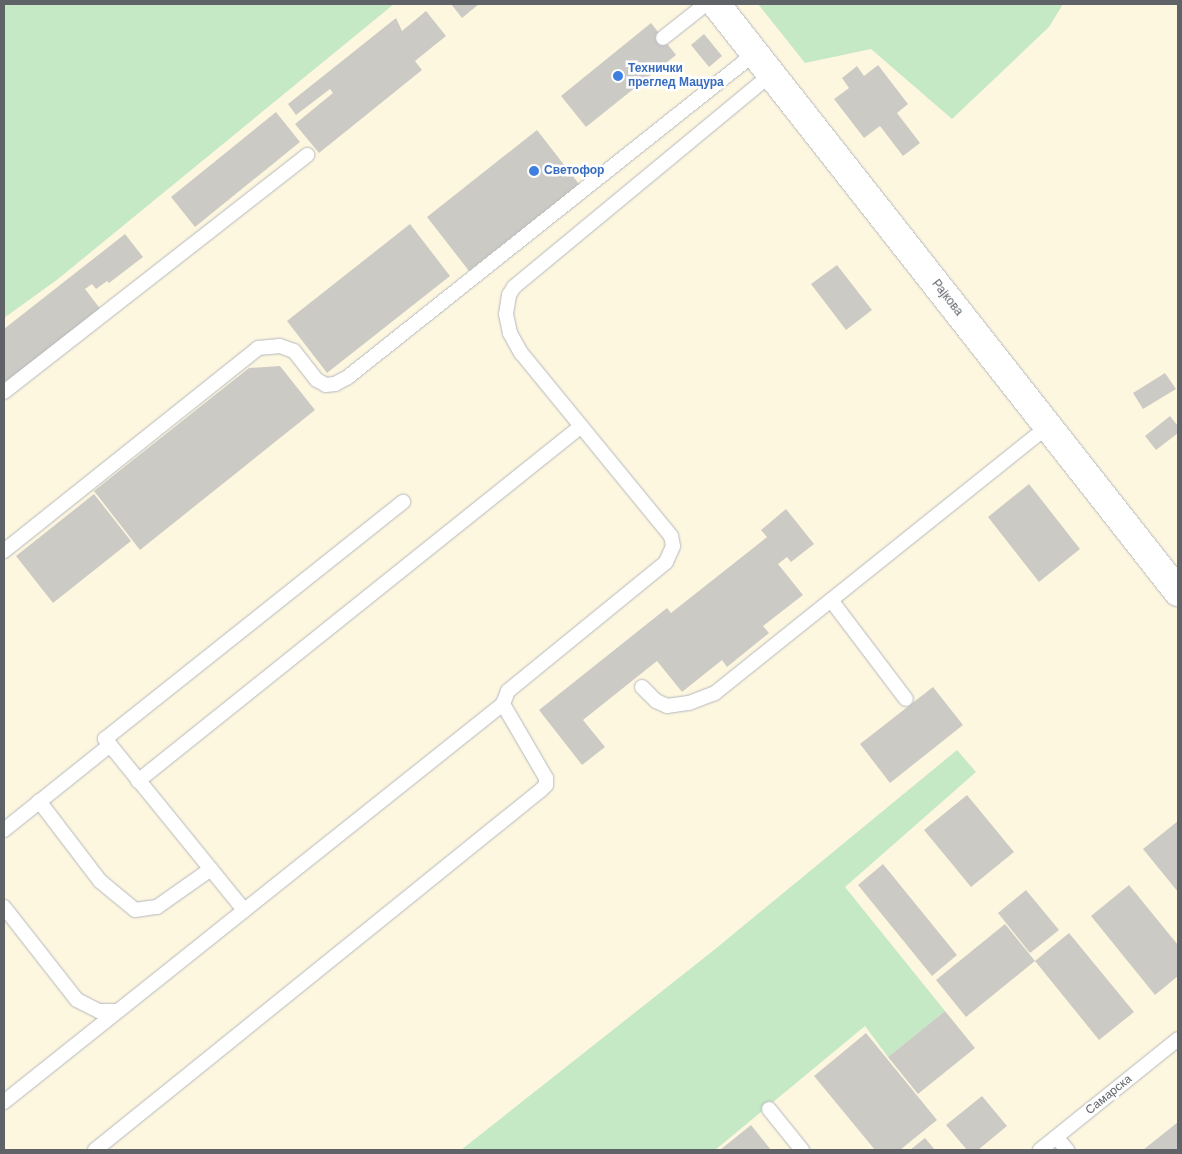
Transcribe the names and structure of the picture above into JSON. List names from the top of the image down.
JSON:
{
  "streets": {
    "street": ["Рајкова"],
    "lane": ["Самарска"]
  },
  "places": ["Технички преглед Мацура", "Светофор"]
}
